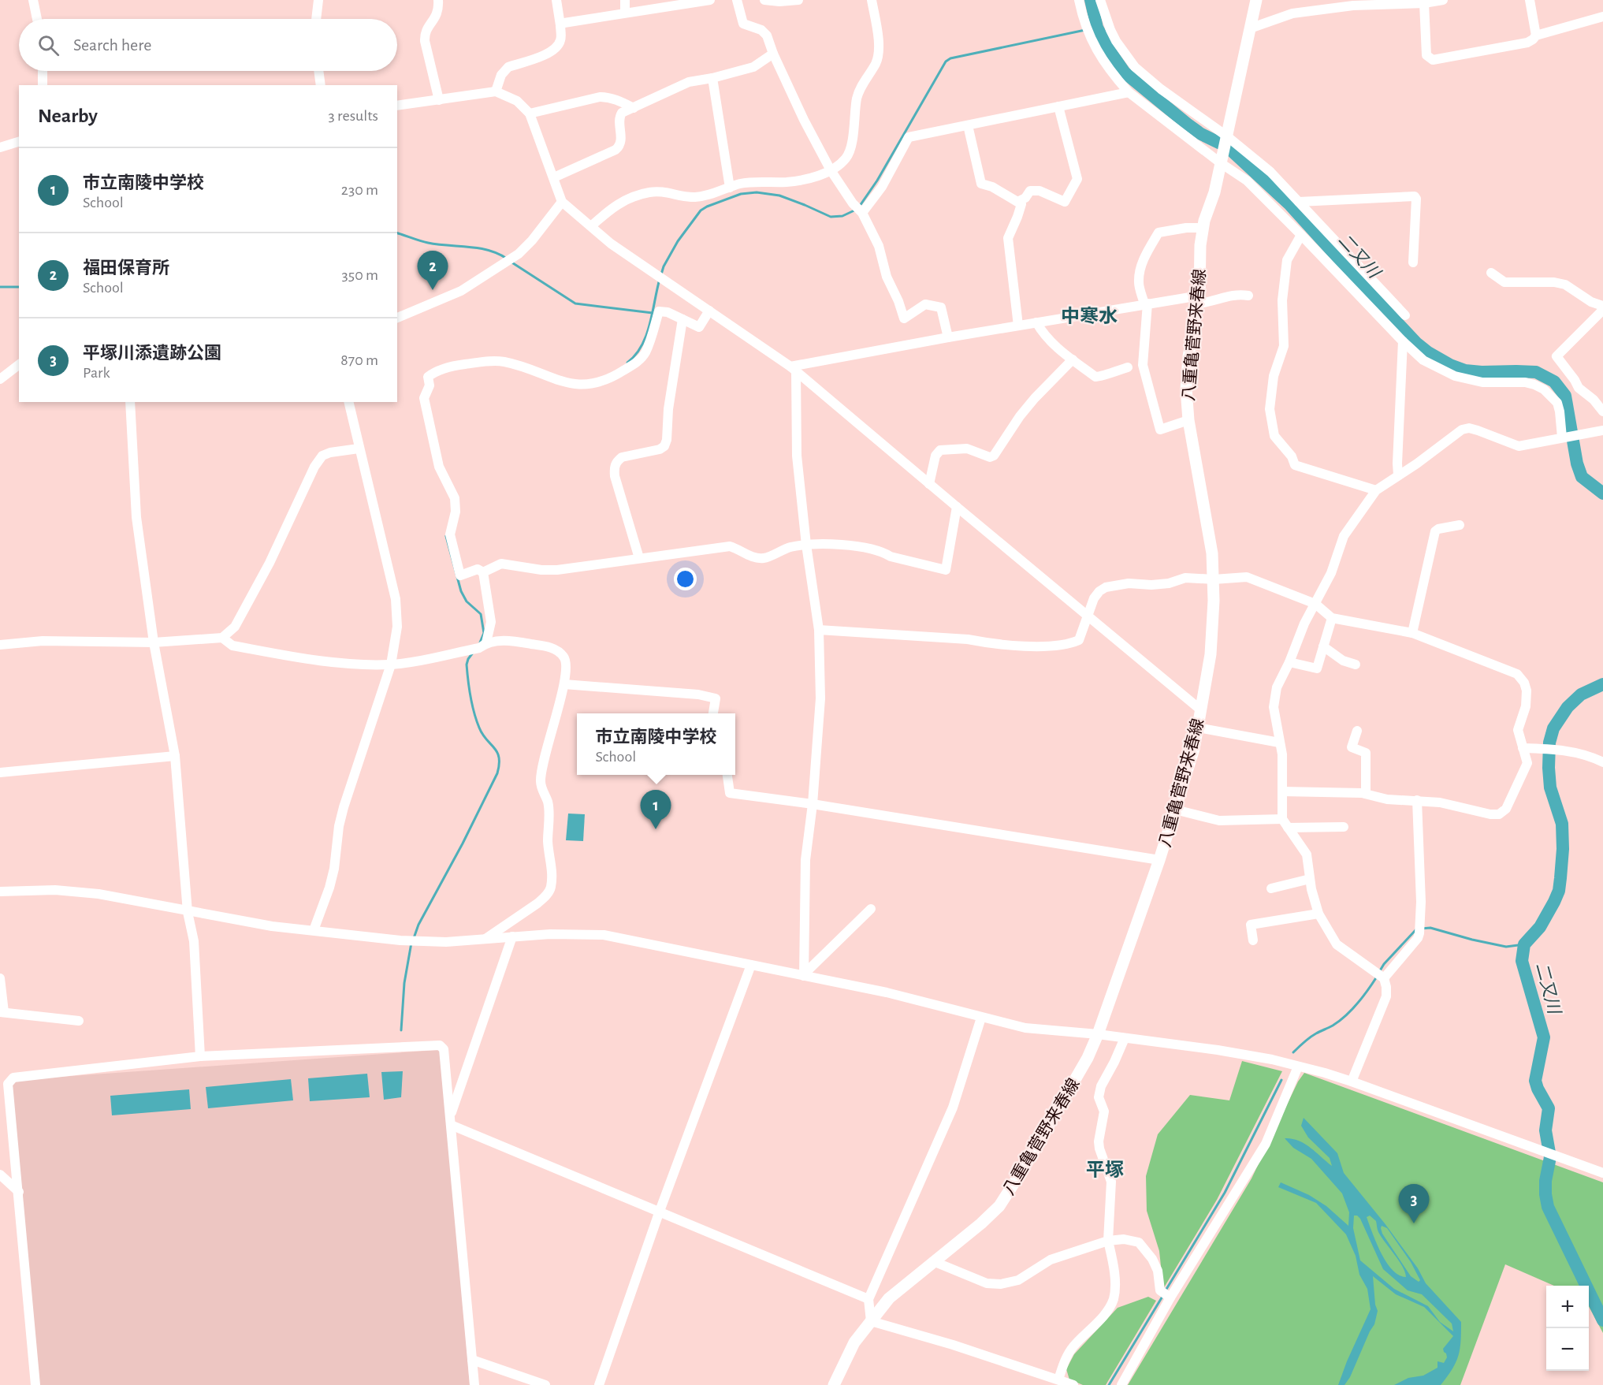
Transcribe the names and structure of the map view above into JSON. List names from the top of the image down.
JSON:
{
  "streets": {
    "main road": ["八重亀菅野来春線"]
  },
  "districts": ["中寒水", "平塚"],
  "water": ["二又川"],
  "page": {
    "search": "Search here",
    "heading": ["Nearby", "3 results"],
    "list": [
      {
        "mark": "1",
        "name": "市立南陵中学校",
        "note": "School",
        "value": "230 m"
      },
      {
        "mark": "2",
        "name": "福田保育所",
        "note": "School",
        "value": "350 m"
      },
      {
        "mark": "3",
        "name": "平塚川添遺跡公園",
        "note": "Park",
        "value": "870 m"
      }
    ],
    "pins": ["2", "1", "3"],
    "popup": ["市立南陵中学校", "School"],
    "map_buttons": ["+", "−"]
  }
}
